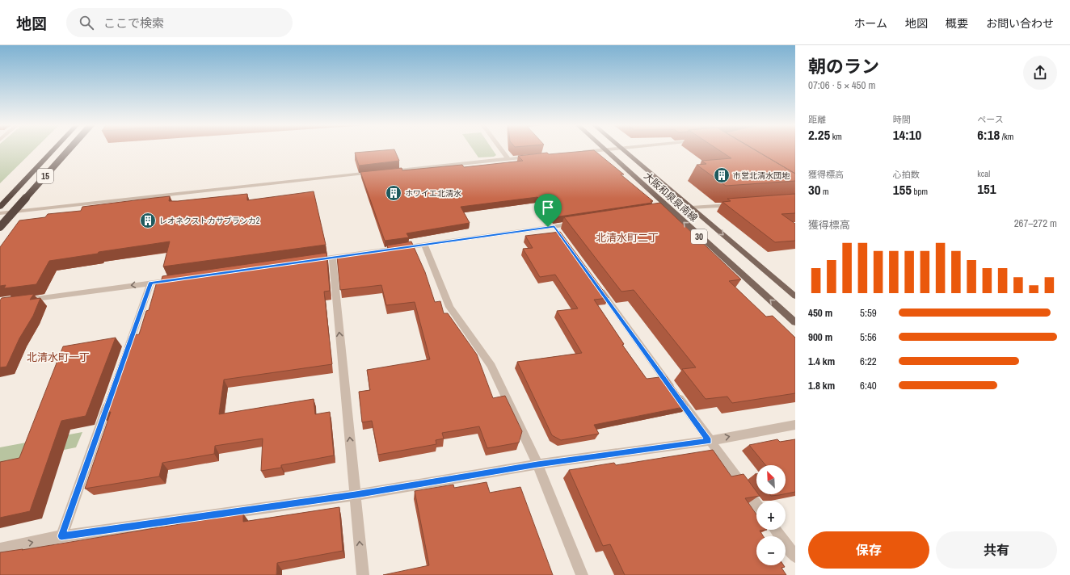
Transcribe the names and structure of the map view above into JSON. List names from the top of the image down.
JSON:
{
  "streets": {
    "highway": ["15"],
    "main road": ["大阪和泉泉南線", "30"]
  },
  "districts": ["北清水町二丁", "北清水町一丁"],
  "places": {
    "building": ["市営北清水団地", "ホワイエ北清水", "レオネクストカサブランカ2"]
  },
  "north": "top left",
  "page": {
    "header": "地図",
    "search": "ここで検索",
    "nav": [
      "ホーム",
      "地図",
      "概要",
      "お問い合わせ"
    ],
    "heading": ["朝のラン", "07:06 · 5 × 450 m"],
    "stats": [
      ["距離", "2.25 km"],
      ["時間", "14:10"],
      ["ペース", "6:18 /km"],
      ["獲得標高", "30 m"],
      ["心拍数", "155 bpm"],
      ["kcal", "151"]
    ],
    "chart": ["獲得標高", "267–272 m"],
    "list": [
      {
        "name": "450 m",
        "note": "5:59"
      },
      {
        "name": "900 m",
        "note": "5:56"
      },
      {
        "name": "1.4 km",
        "note": "6:22"
      },
      {
        "name": "1.8 km",
        "note": "6:40"
      }
    ],
    "map_buttons": ["+", "−"],
    "buttons": ["保存", "共有"]
  }
}
